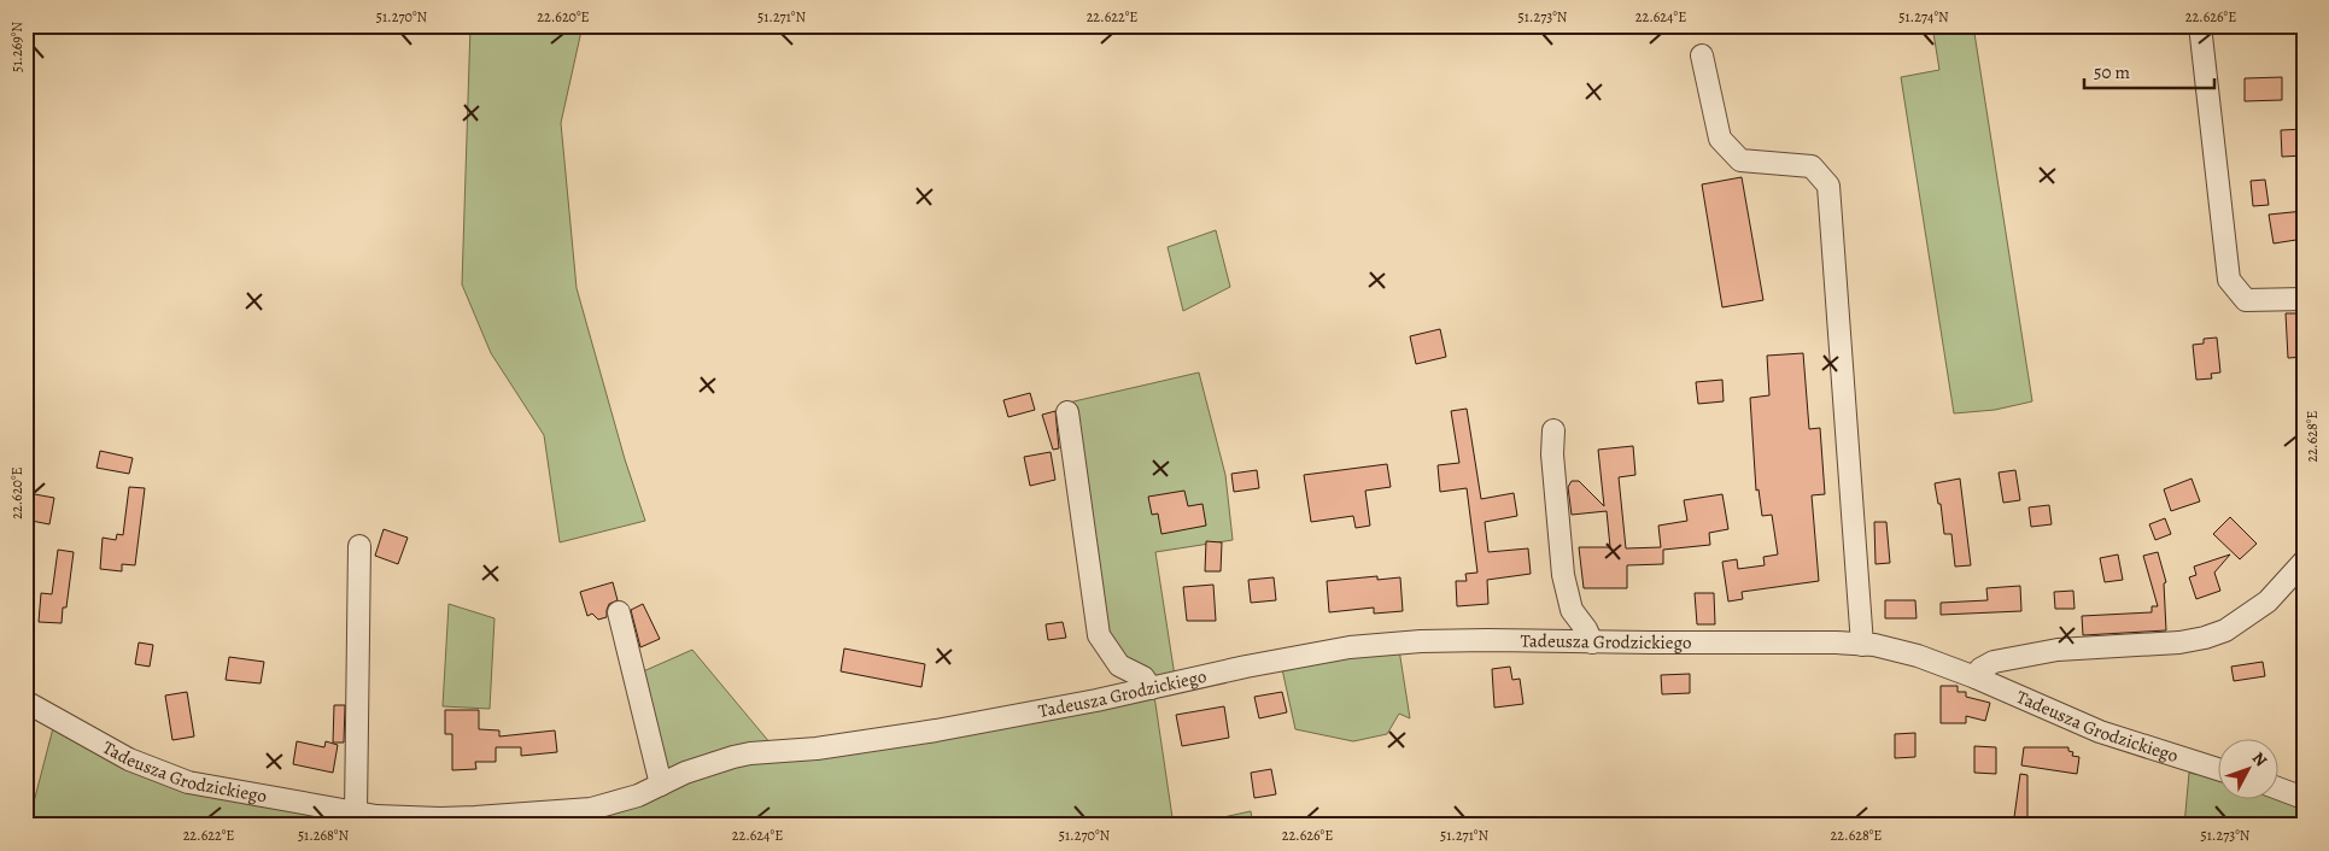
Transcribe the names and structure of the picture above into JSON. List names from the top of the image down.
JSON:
{
  "streets": {
    "street": ["Tadeusza Grodzickiego"]
  },
  "scale_bar": "50 m",
  "north": "top right",
  "coordinates": [
    "51.270°N",
    "22.620°E",
    "51.271°N",
    "22.622°E",
    "51.273°N",
    "22.624°E",
    "51.274°N",
    "22.626°E",
    "51.269°N",
    "22.628°E",
    "51.268°N"
  ]
}
